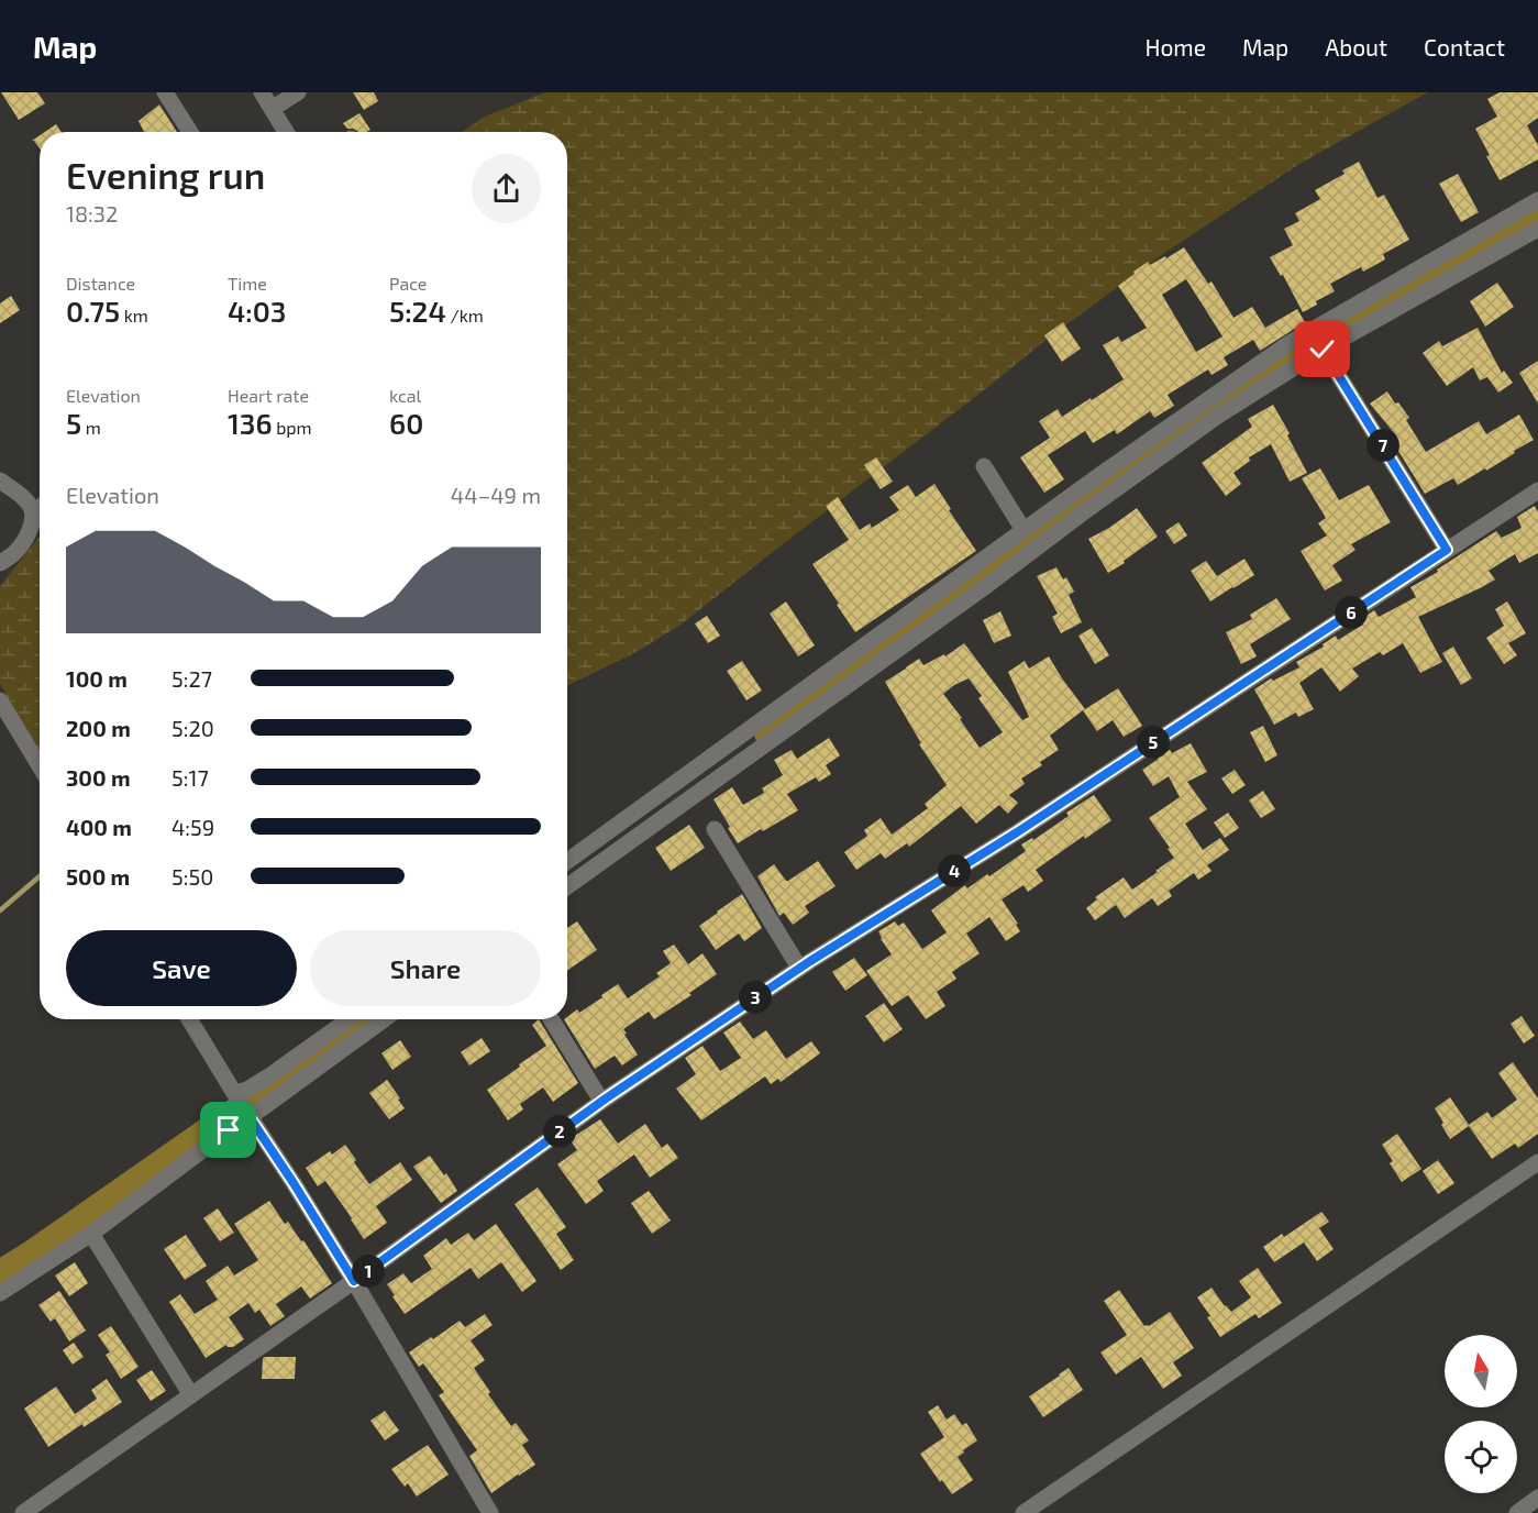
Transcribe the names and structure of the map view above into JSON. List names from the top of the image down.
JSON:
{
  "north": "top",
  "page": {
    "header": "Map",
    "nav": [
      "Home",
      "Map",
      "About",
      "Contact"
    ],
    "heading": ["Evening run", "18:32"],
    "stats": [
      ["Distance", "0.75 km"],
      ["Time", "4:03"],
      ["Pace", "5:24 /km"],
      ["Elevation", "5 m"],
      ["Heart rate", "136 bpm"],
      ["kcal", "60"]
    ],
    "pins": [
      "7",
      "6",
      "5",
      "4",
      "3",
      "2",
      "1"
    ],
    "chart": ["Elevation", "44–49 m"],
    "list": [
      {
        "name": "100 m",
        "note": "5:27"
      },
      {
        "name": "200 m",
        "note": "5:20"
      },
      {
        "name": "300 m",
        "note": "5:17"
      },
      {
        "name": "400 m",
        "note": "4:59"
      },
      {
        "name": "500 m",
        "note": "5:50"
      }
    ],
    "buttons": ["Save", "Share"]
  }
}
